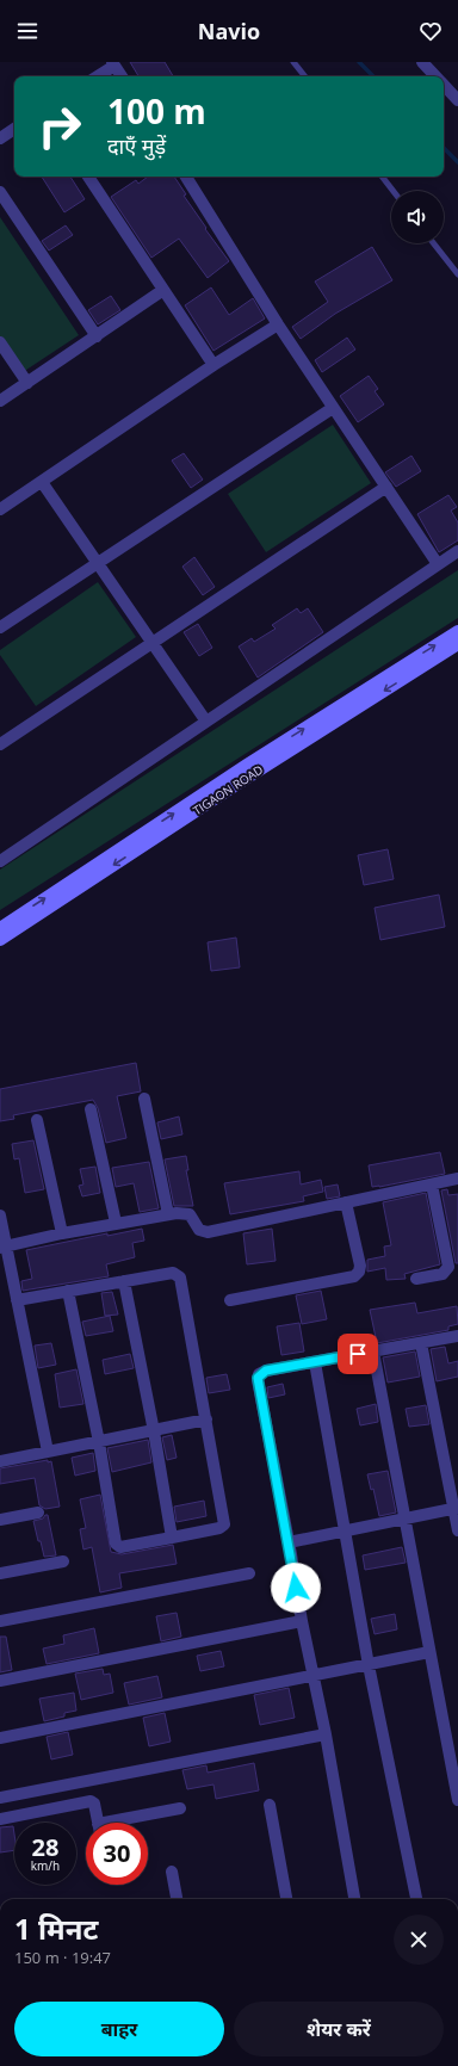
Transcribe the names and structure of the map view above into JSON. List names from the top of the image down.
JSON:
{
  "streets": {
    "street": ["TIGAON ROAD"]
  },
  "page": {
    "header": "Navio",
    "turn": ["100 m", "दाएँ मुड़ें"],
    "speed": "28 km/h",
    "limit": "30",
    "heading": ["1 मिनट", "150 m · 19:47"],
    "buttons": ["बाहर", "शेयर करें"]
  }
}
